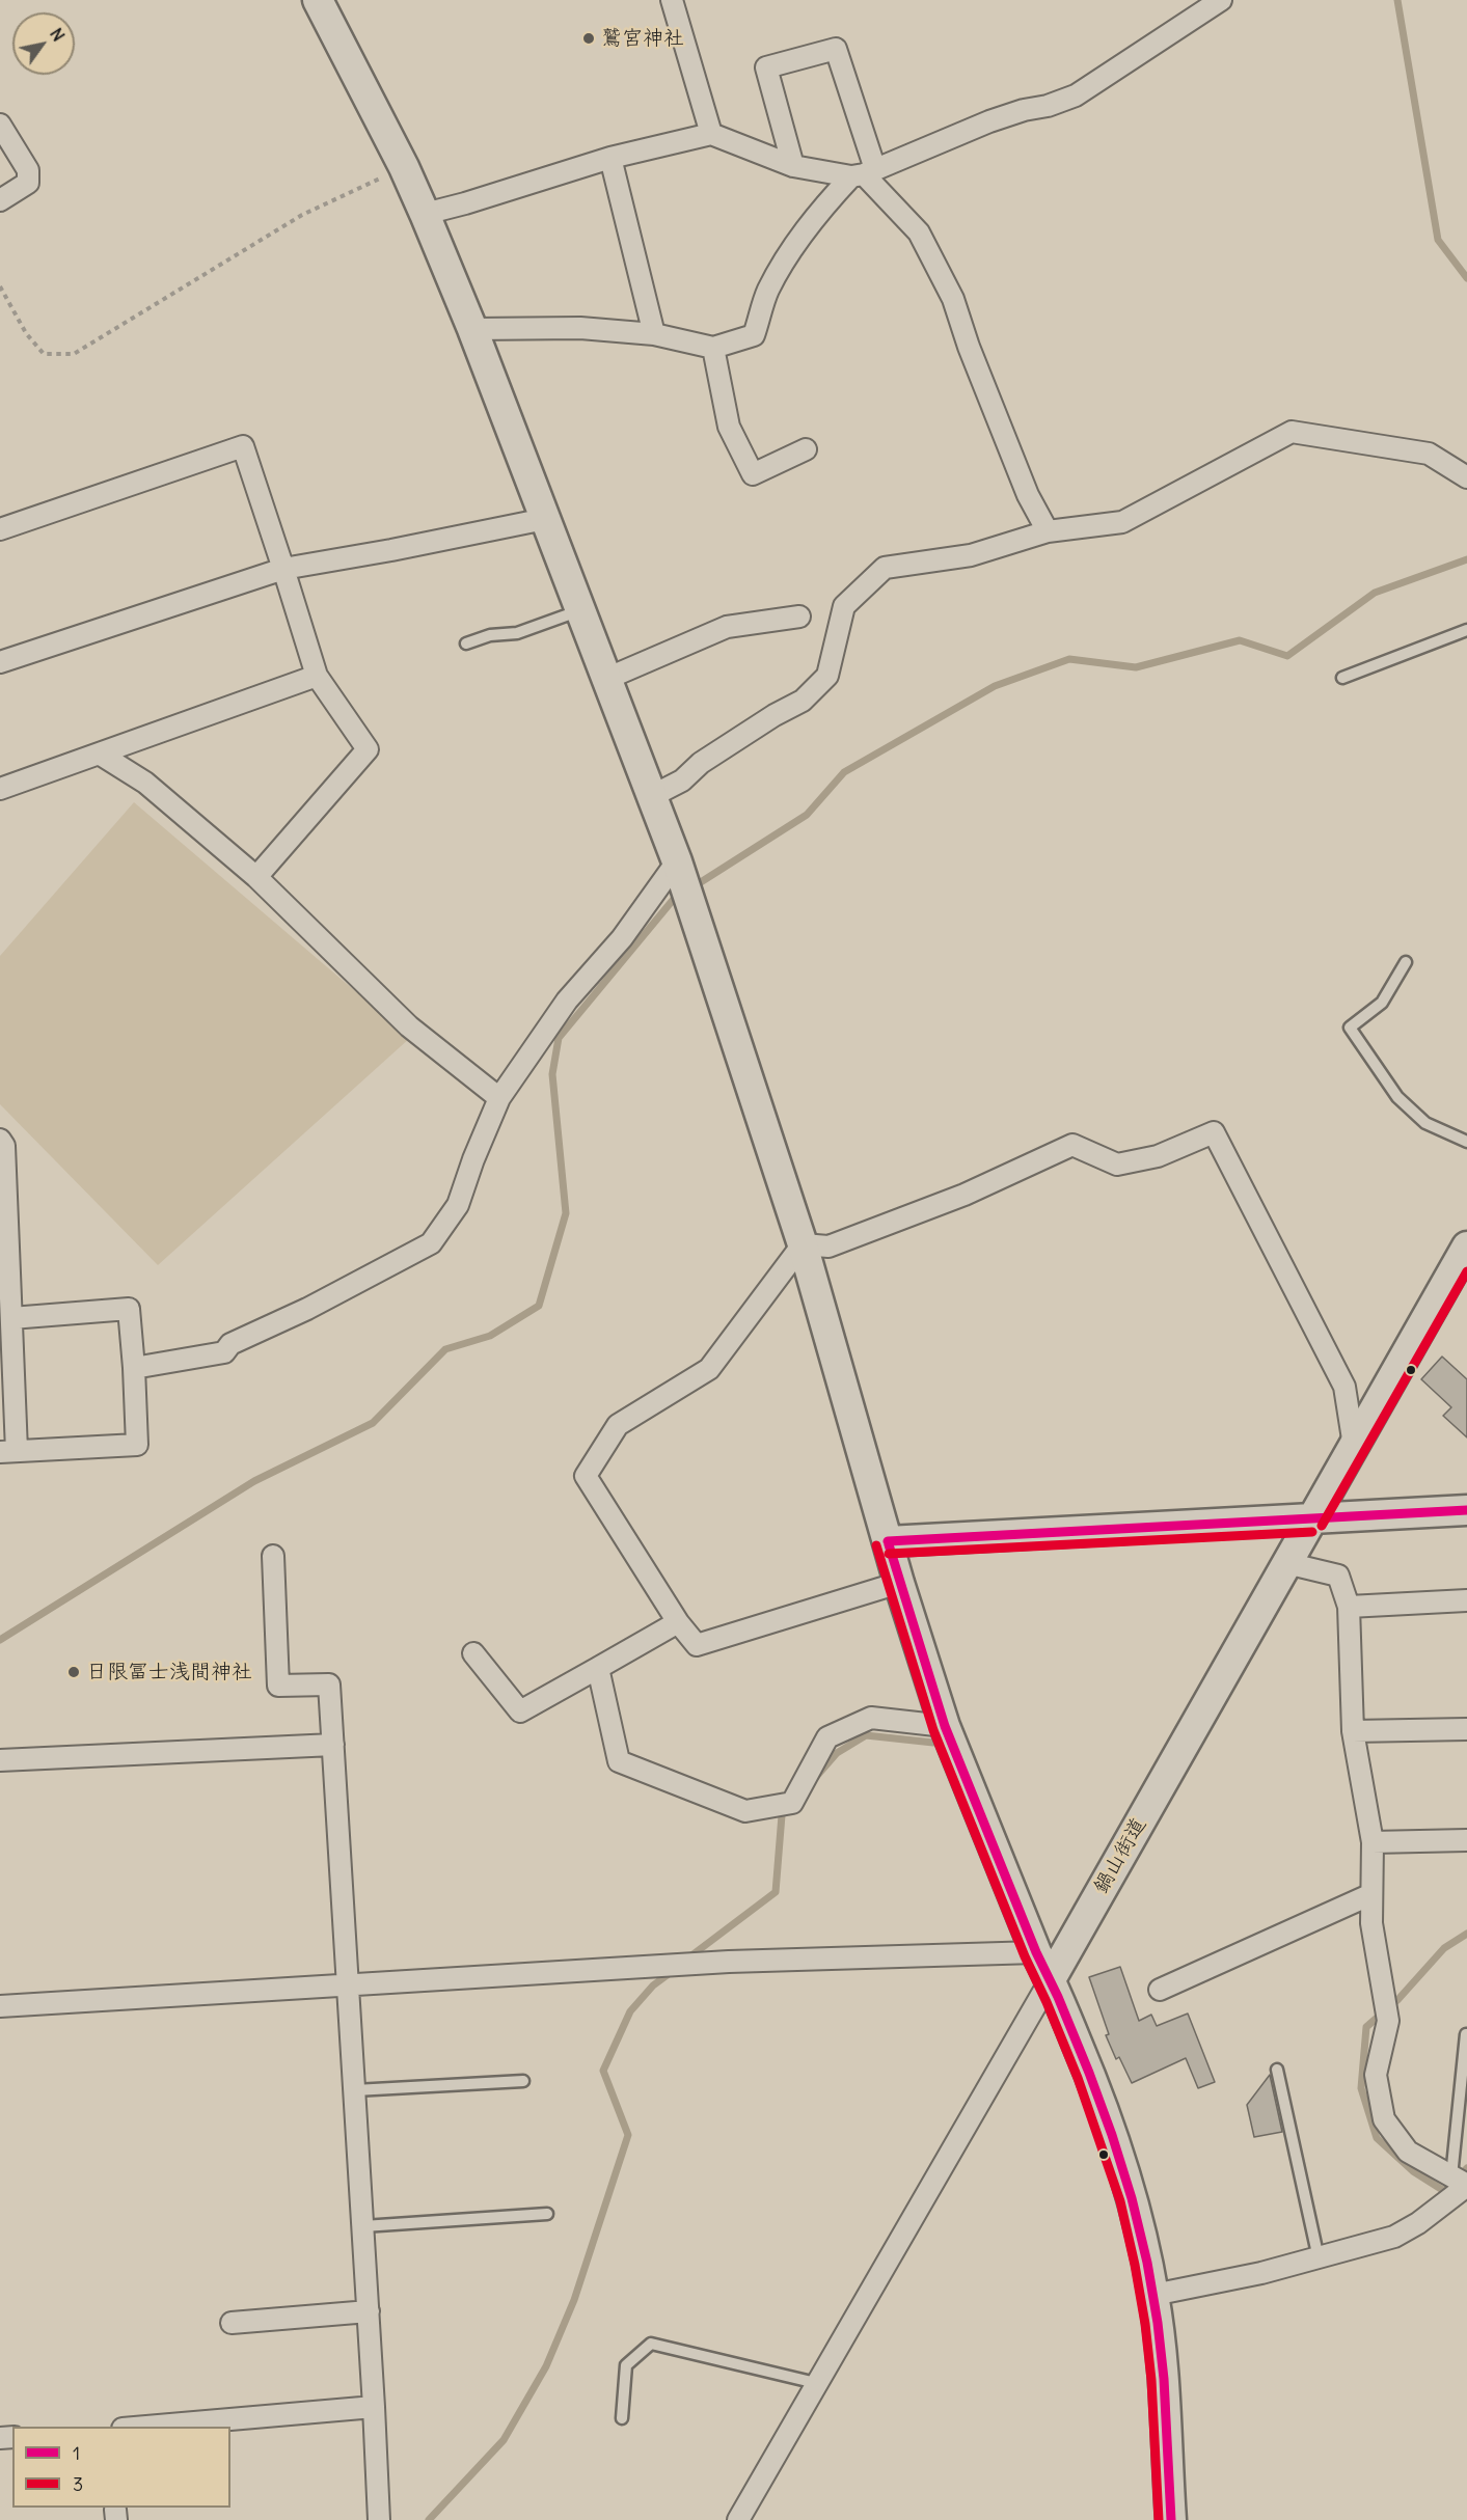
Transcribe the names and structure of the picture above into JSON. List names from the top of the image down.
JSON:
{
  "streets": {
    "street": ["鍋山街道"]
  },
  "places": ["鷲宮神社", "日限冨士浅間神社"],
  "lines": ["transit line 3", "transit line 1"],
  "legend": ["1", "3"],
  "north": "top right"
}
